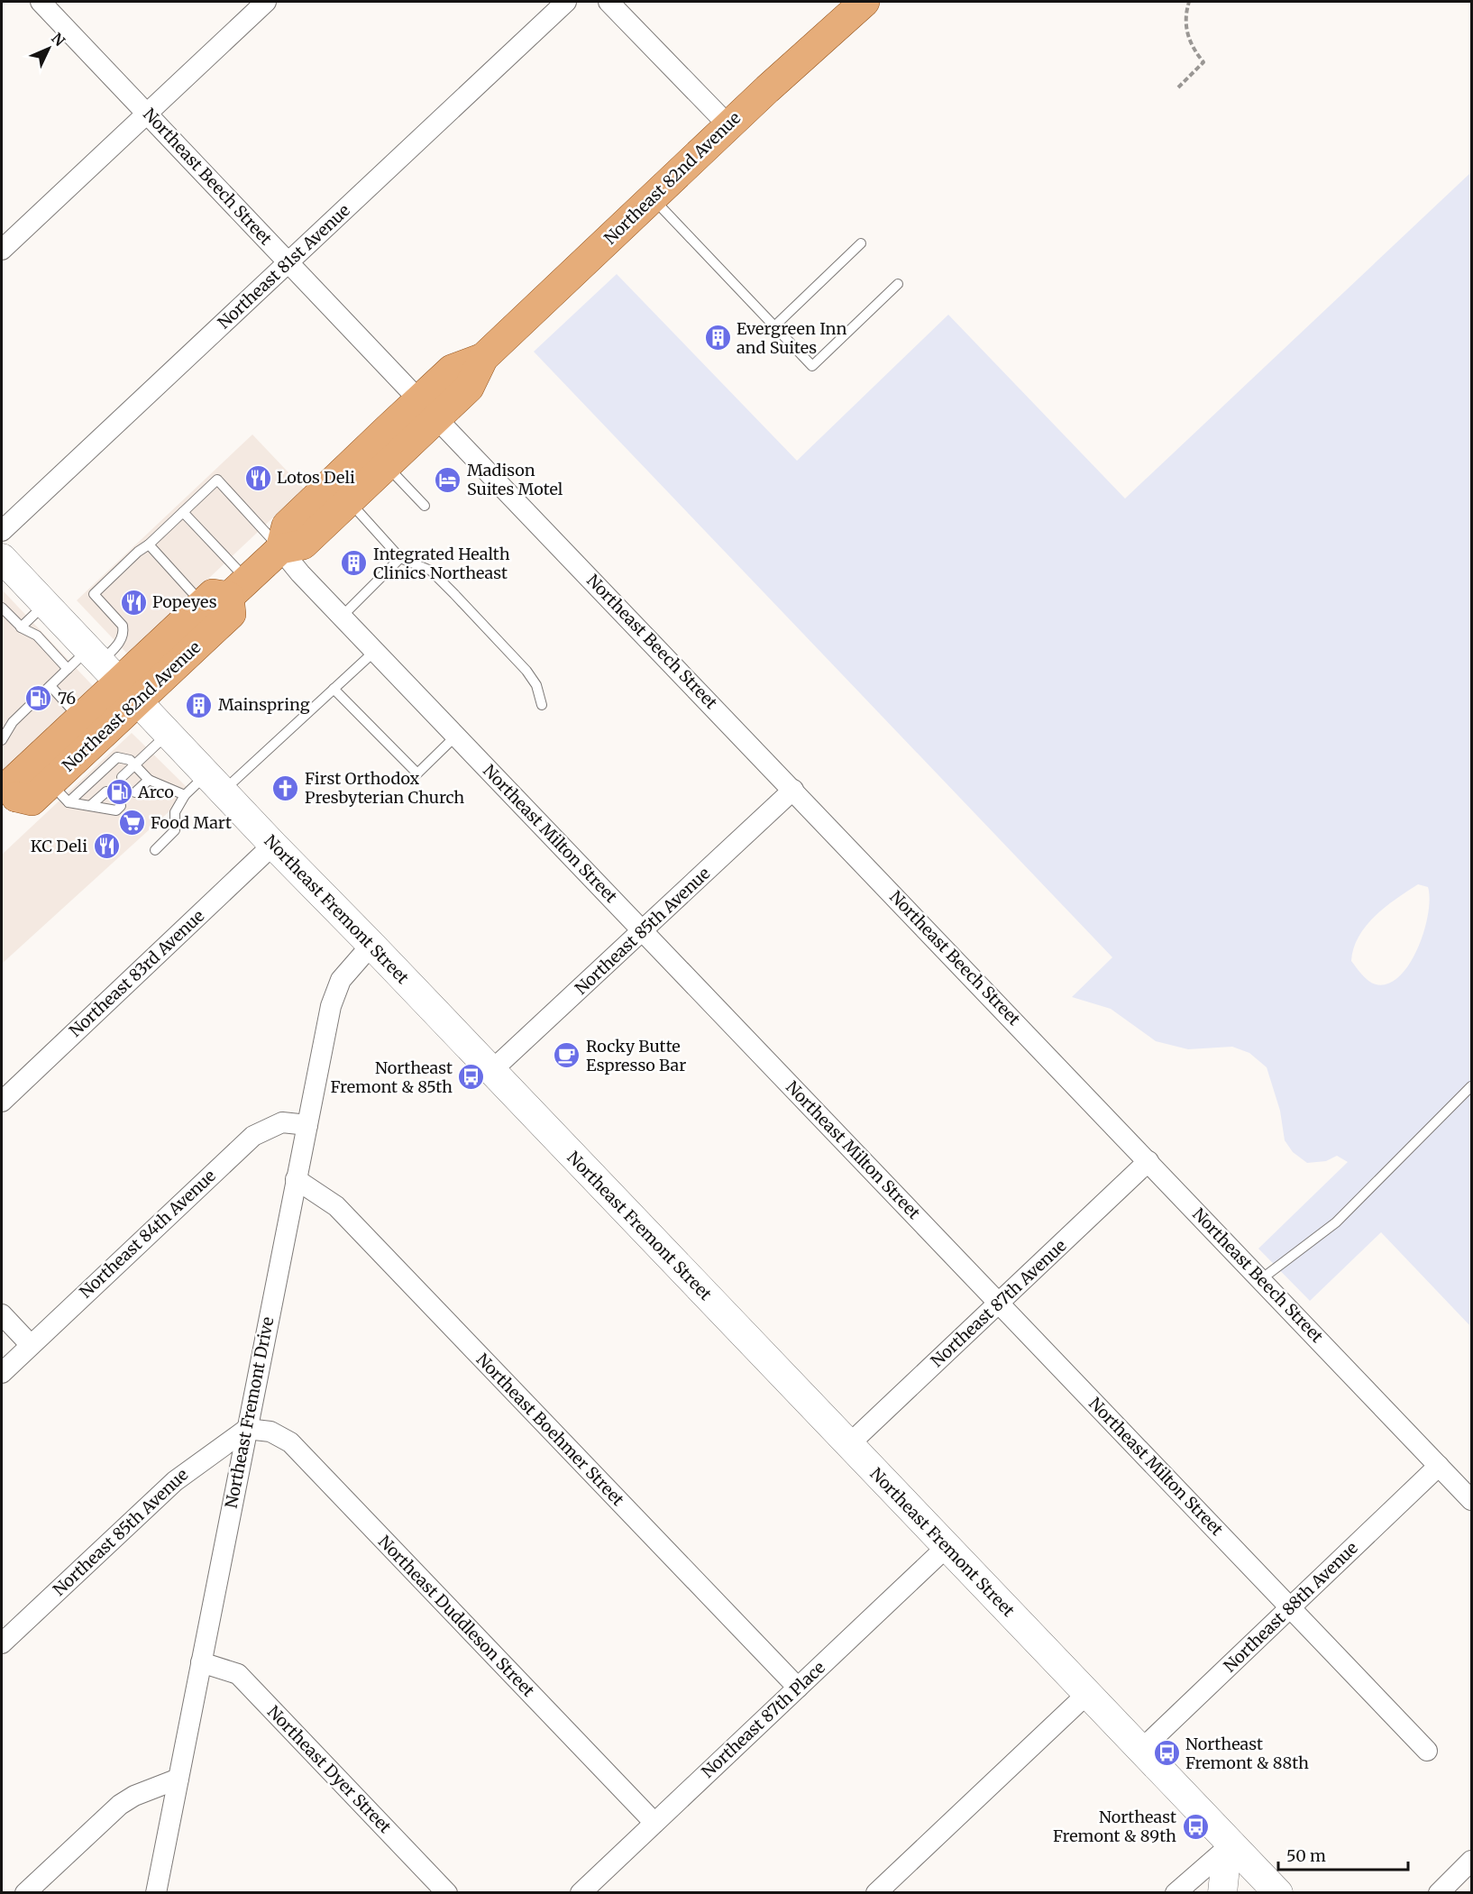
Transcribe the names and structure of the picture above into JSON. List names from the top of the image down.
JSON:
{
  "streets": {
    "main road": ["Northeast 82nd Avenue"],
    "street": [
      "Northeast Beech Street",
      "Northeast 81st Avenue",
      "Northeast Milton Street",
      "Northeast Fremont Street",
      "Northeast 85th Avenue",
      "Northeast 83rd Avenue",
      "Northeast 84th Avenue",
      "Northeast 87th Avenue",
      "Northeast Fremont Drive",
      "Northeast Boehmer Street",
      "Northeast 88th Avenue",
      "Northeast Duddleson Street",
      "Northeast 87th Place",
      "Northeast Dyer Street"
    ]
  },
  "crossings": [
    ["Northeast Beech Street", "Northeast 82nd Avenue"],
    ["Northeast Beech Street", "Northeast 81st Avenue"],
    ["Northeast Beech Street", "Northeast 85th Avenue"],
    ["Northeast Beech Street", "Northeast 87th Avenue"],
    ["Northeast Beech Street", "Northeast 88th Avenue"],
    ["Northeast 82nd Avenue", "Northeast Milton Street"],
    ["Northeast 82nd Avenue", "Northeast Fremont Street"],
    ["Northeast Milton Street", "Northeast 85th Avenue"],
    ["Northeast Milton Street", "Northeast 87th Avenue"],
    ["Northeast Milton Street", "Northeast 88th Avenue"],
    ["Northeast Fremont Street", "Northeast 85th Avenue"],
    ["Northeast Fremont Street", "Northeast 83rd Avenue"],
    ["Northeast Fremont Street", "Northeast 87th Avenue"],
    ["Northeast Fremont Street", "Northeast Fremont Drive"],
    ["Northeast Fremont Street", "Northeast 88th Avenue"],
    ["Northeast Fremont Street", "Northeast 87th Place"],
    ["Northeast 85th Avenue", "Northeast Fremont Drive"],
    ["Northeast 85th Avenue", "Northeast Duddleson Street"],
    ["Northeast 84th Avenue", "Northeast Fremont Drive"],
    ["Northeast Fremont Drive", "Northeast Boehmer Street"],
    ["Northeast Fremont Drive", "Northeast Duddleson Street"],
    ["Northeast Fremont Drive", "Northeast Dyer Street"],
    ["Northeast Boehmer Street", "Northeast 87th Place"],
    ["Northeast Duddleson Street", "Northeast 87th Place"]
  ],
  "places": {
    "building": ["Evergreen Inn and Suites", "Integrated Health Clinics Northeast", "Mainspring"],
    "restaurant": ["Lotos Deli", "Popeyes", "KC Deli"],
    "hotel": ["Madison Suites Motel"],
    "fuel station": ["76", "Arco"],
    "church": ["First Orthodox Presbyterian Church"],
    "supermarket": ["Food Mart"],
    "cafe": ["Rocky Butte Espresso Bar"],
    "bus stop": ["Northeast Fremont & 85th", "Northeast Fremont & 88th", "Northeast Fremont & 89th"]
  },
  "scale_bar": "50 m",
  "north": "top right"
}
